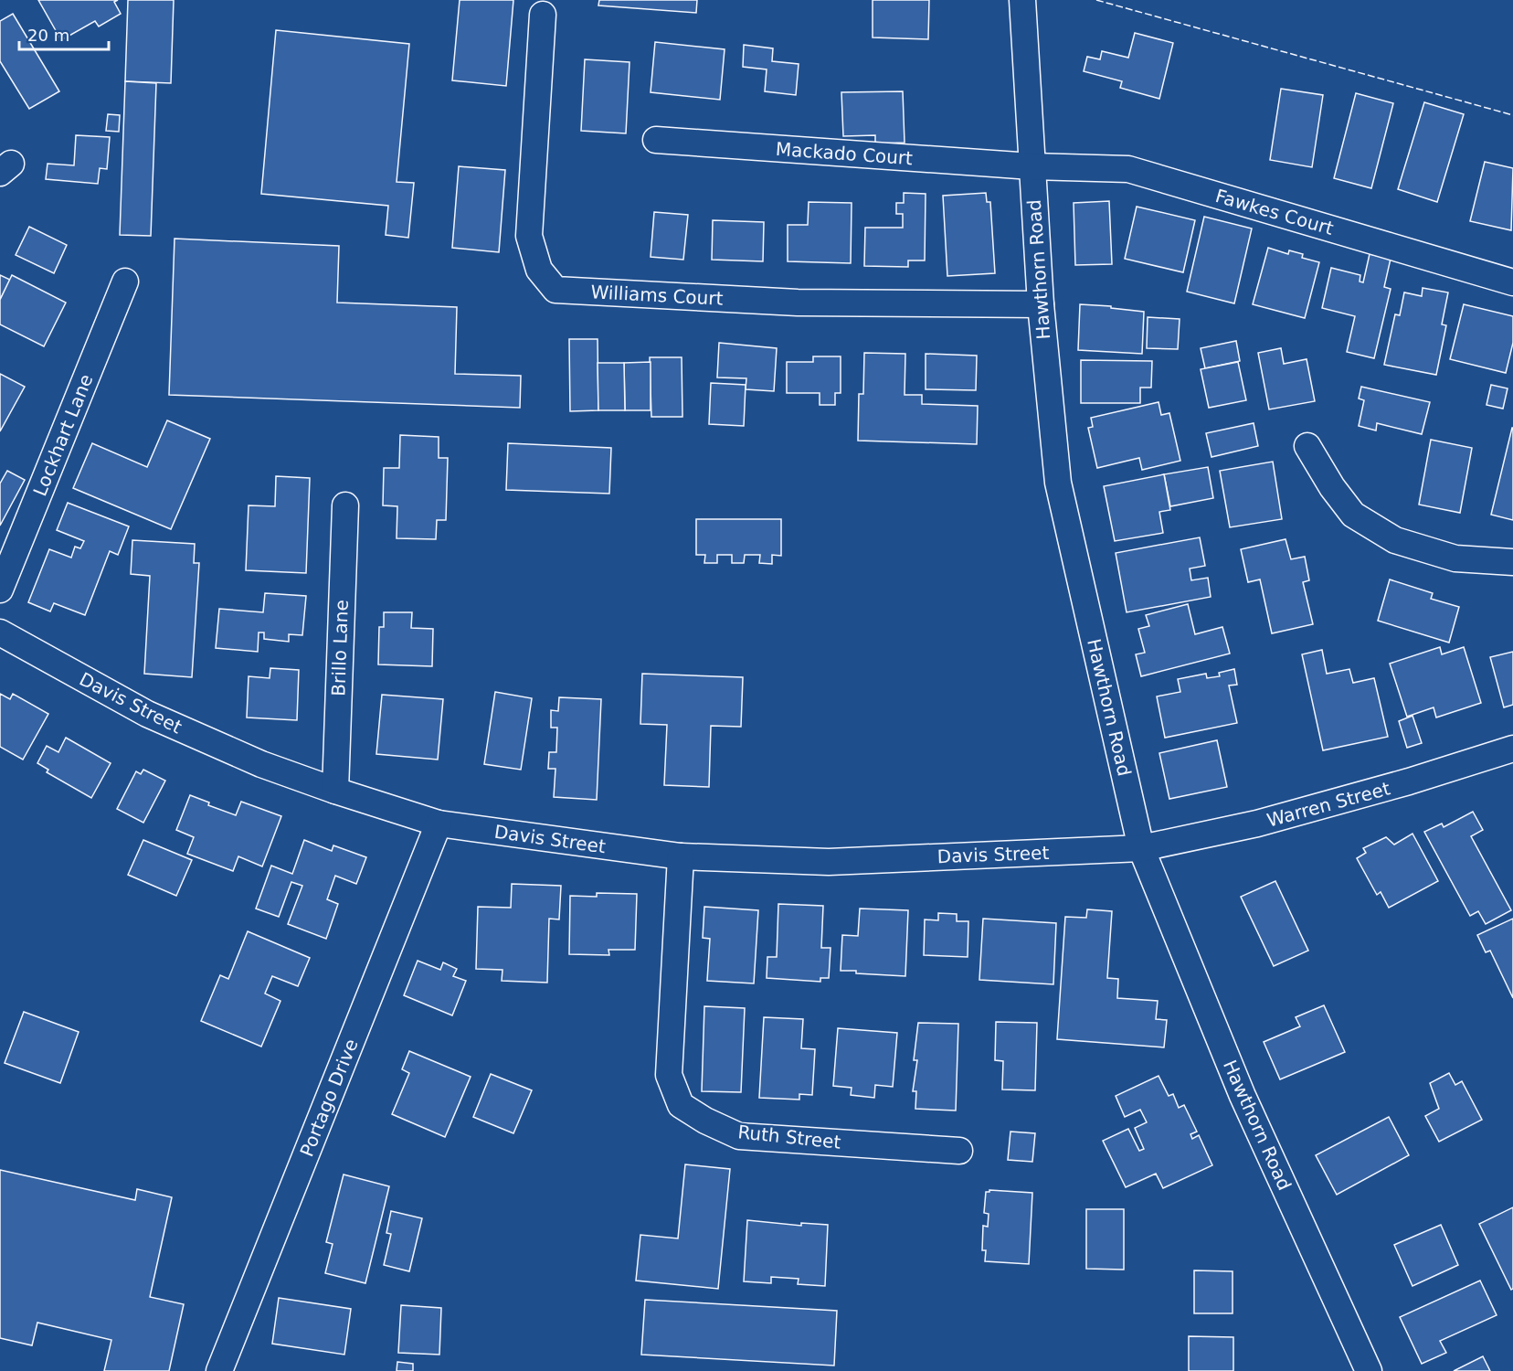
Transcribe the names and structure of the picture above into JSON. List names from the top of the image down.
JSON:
{
  "streets": {
    "street": [
      "Mackado Court",
      "Fawkes Court",
      "Hawthorn Road",
      "Williams Court",
      "Lockhart Lane",
      "Brillo Lane",
      "Davis Street",
      "Warren Street",
      "Portago Drive",
      "Ruth Street"
    ]
  },
  "crossings": [
    ["Mackado Court", "Fawkes Court"],
    ["Mackado Court", "Hawthorn Road"],
    ["Fawkes Court", "Hawthorn Road"],
    ["Hawthorn Road", "Williams Court"],
    ["Hawthorn Road", "Davis Street"],
    ["Hawthorn Road", "Warren Street"],
    ["Brillo Lane", "Davis Street"],
    ["Davis Street", "Warren Street"],
    ["Davis Street", "Portago Drive"],
    ["Davis Street", "Ruth Street"]
  ],
  "scale_bar": "20 m"
}
